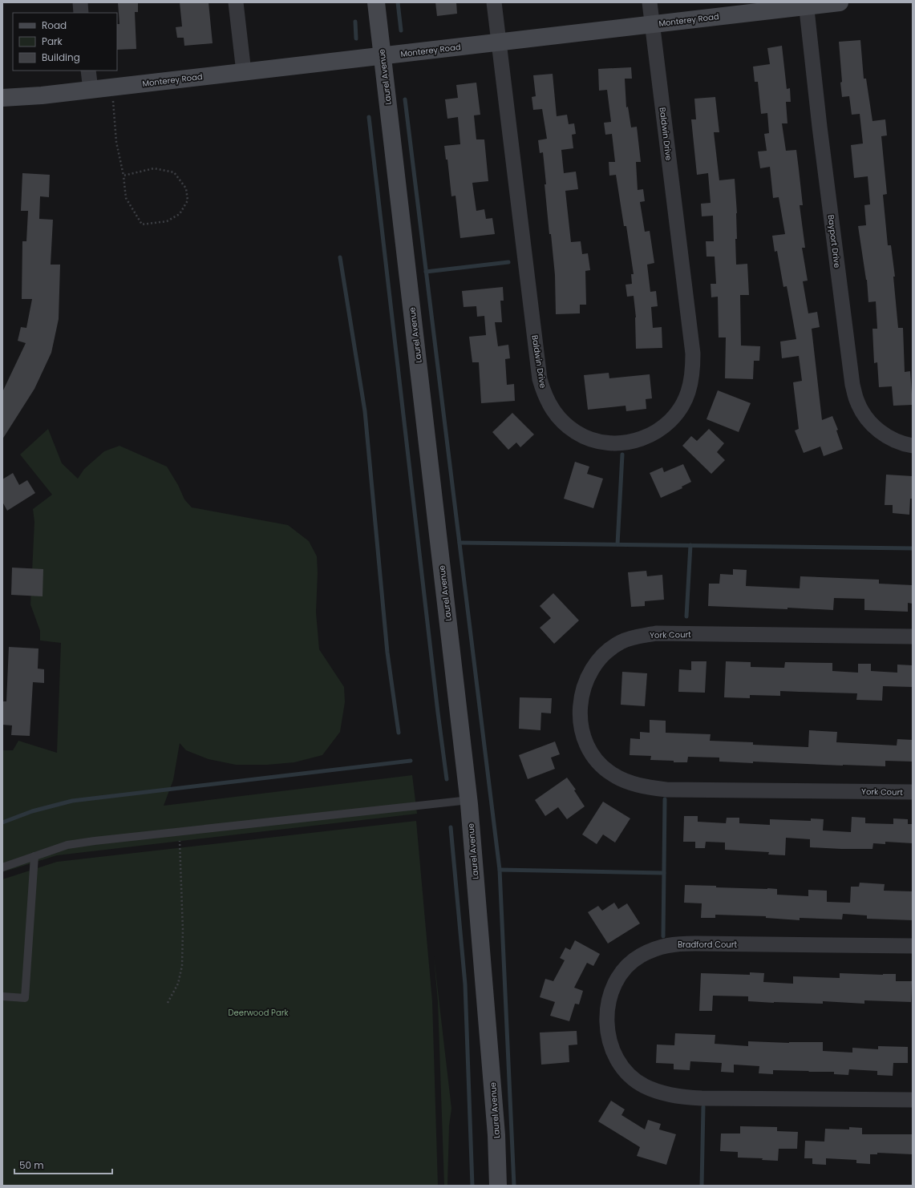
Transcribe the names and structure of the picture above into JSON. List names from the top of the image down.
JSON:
{
  "streets": {
    "main road": ["Monterey Road", "Laurel Avenue"],
    "street": [
      "Baldwin Drive",
      "Bayport Drive",
      "York Court",
      "Bradford Court"
    ]
  },
  "crossings": [
    ["Monterey Road", "Laurel Avenue"],
    ["Monterey Road", "Baldwin Drive"],
    ["Monterey Road", "Bayport Drive"]
  ],
  "parks": ["Deerwood Park"],
  "legend": ["Road", "Park", "Building"],
  "scale_bar": "50 m"
}
